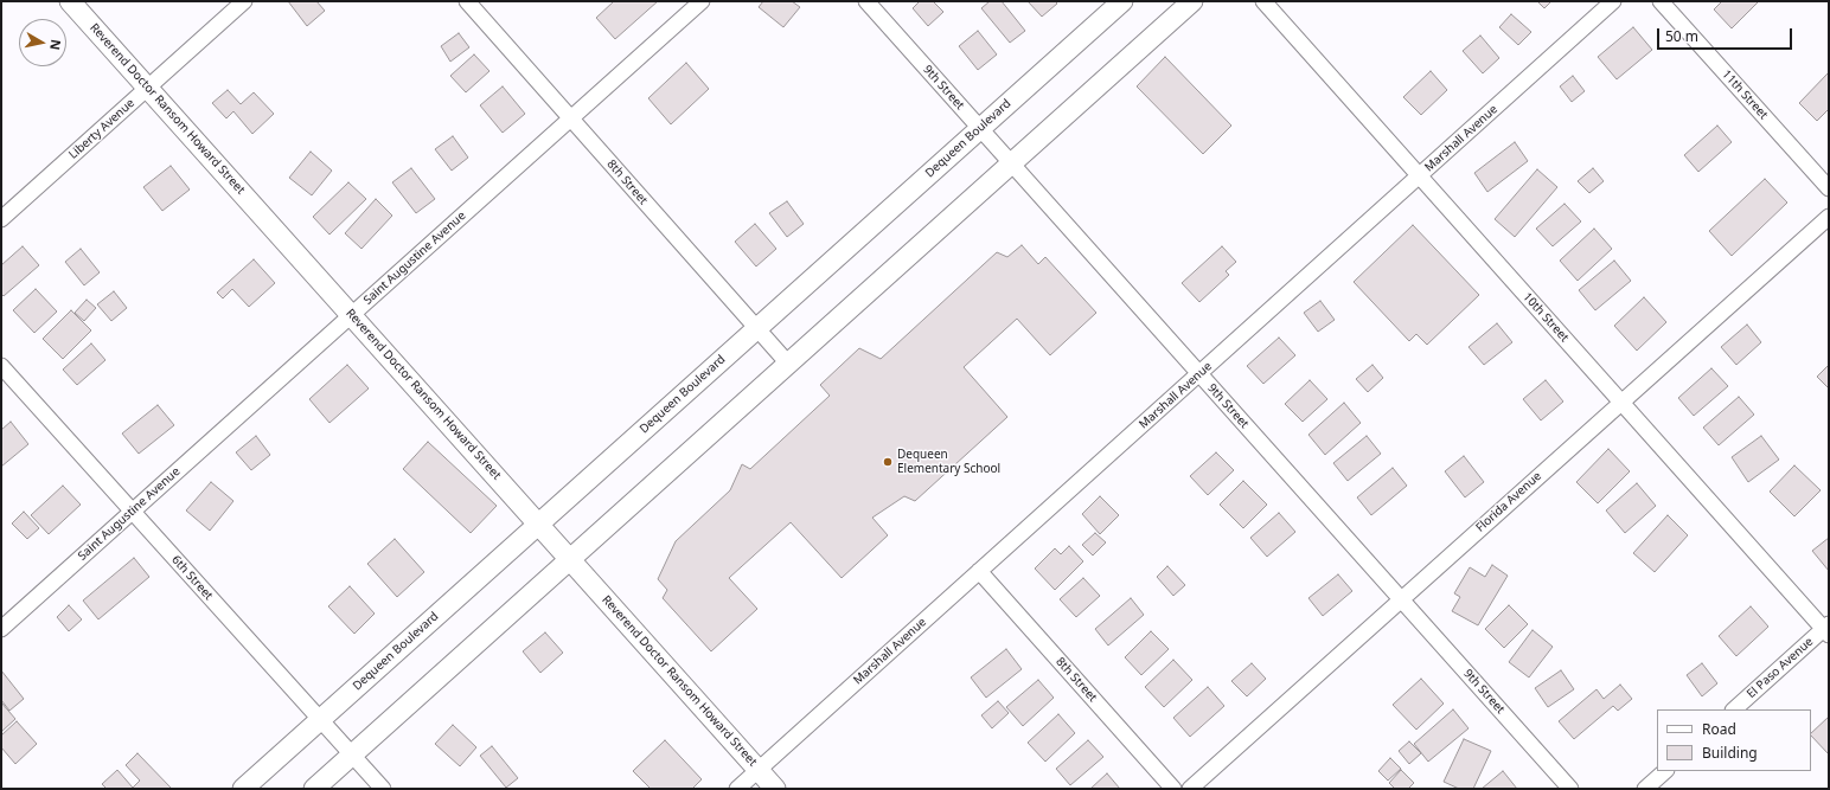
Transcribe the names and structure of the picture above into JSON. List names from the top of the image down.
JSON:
{
  "streets": {
    "street": [
      "9th Street",
      "11th Street",
      "Reverend Doctor Ransom Howard Street",
      "Liberty Avenue",
      "Dequeen Boulevard",
      "Marshall Avenue",
      "8th Street",
      "Saint Augustine Avenue",
      "10th Street",
      "Florida Avenue",
      "6th Street",
      "El Paso Avenue"
    ]
  },
  "crossings": [
    ["9th Street", "Dequeen Boulevard"],
    ["9th Street", "Marshall Avenue"],
    ["9th Street", "Florida Avenue"],
    ["Reverend Doctor Ransom Howard Street", "Liberty Avenue"],
    ["Reverend Doctor Ransom Howard Street", "Dequeen Boulevard"],
    ["Reverend Doctor Ransom Howard Street", "Marshall Avenue"],
    ["Reverend Doctor Ransom Howard Street", "Saint Augustine Avenue"],
    ["Dequeen Boulevard", "8th Street"],
    ["Dequeen Boulevard", "6th Street"],
    ["Marshall Avenue", "8th Street"],
    ["Marshall Avenue", "10th Street"],
    ["8th Street", "Saint Augustine Avenue"],
    ["Saint Augustine Avenue", "6th Street"],
    ["10th Street", "Florida Avenue"],
    ["10th Street", "El Paso Avenue"]
  ],
  "places": ["Dequeen Elementary School"],
  "legend": ["Road", "Building"],
  "scale_bar": "50 m",
  "north": "right"
}
